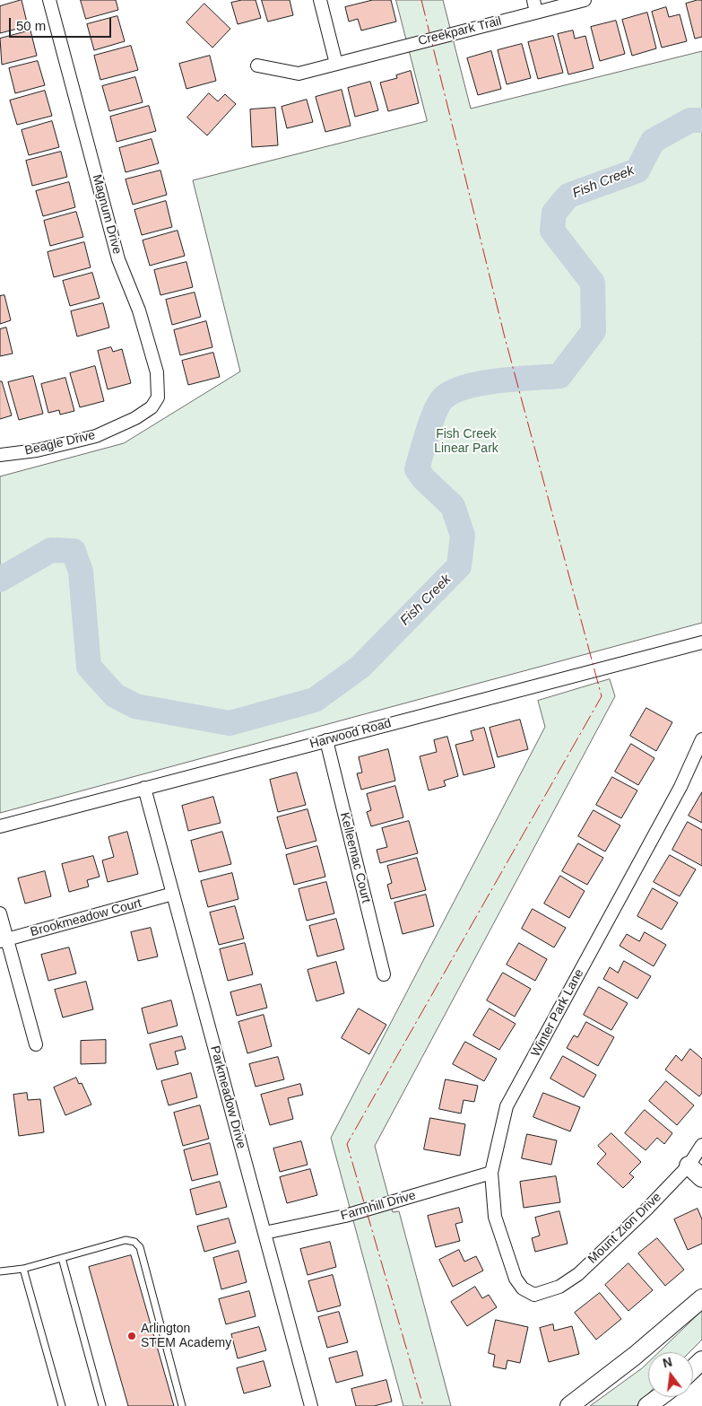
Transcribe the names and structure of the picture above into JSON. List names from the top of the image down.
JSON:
{
  "streets": {
    "street": [
      "Creekpark Trail",
      "Magnum Drive",
      "Beagle Drive",
      "Harwood Road",
      "Kelleemac Court",
      "Brookmeadow Court",
      "Winter Park Lane",
      "Parkmeadow Drive",
      "Farmhill Drive",
      "Mount Zion Drive"
    ]
  },
  "crossings": [
    ["Magnum Drive", "Beagle Drive"],
    ["Harwood Road", "Kelleemac Court"],
    ["Harwood Road", "Parkmeadow Drive"],
    ["Brookmeadow Court", "Parkmeadow Drive"],
    ["Winter Park Lane", "Farmhill Drive"],
    ["Winter Park Lane", "Mount Zion Drive"],
    ["Parkmeadow Drive", "Farmhill Drive"]
  ],
  "water": ["Fish Creek"],
  "parks": ["Fish Creek Linear Park"],
  "places": ["Arlington STEM Academy"],
  "scale_bar": "50 m",
  "north": "top"
}
